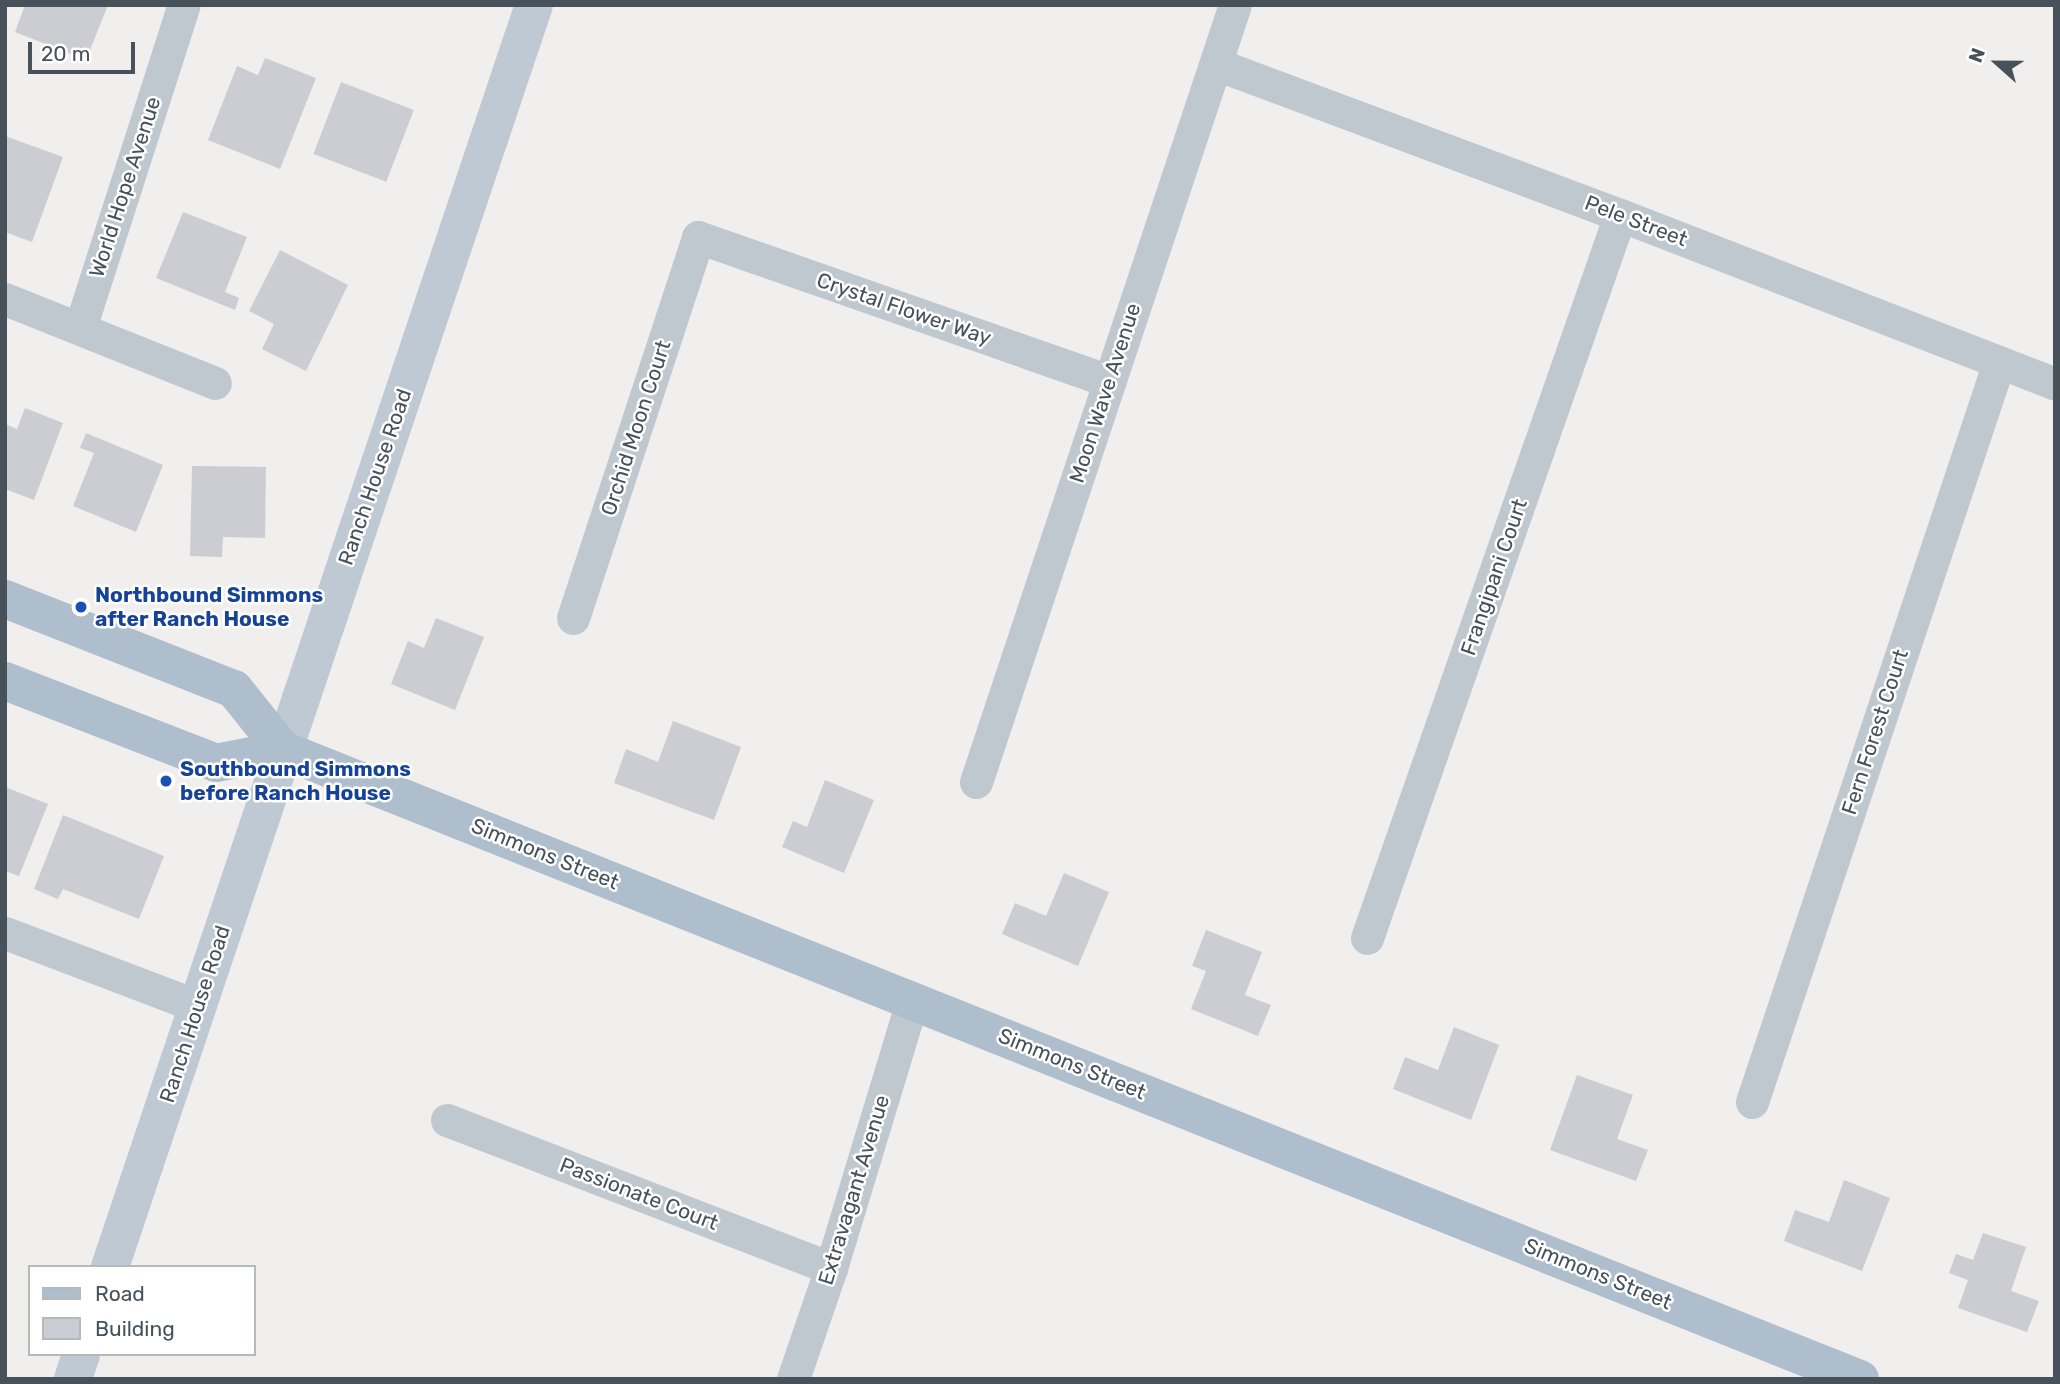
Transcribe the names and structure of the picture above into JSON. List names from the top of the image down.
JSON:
{
  "streets": {
    "main road": ["Simmons Street"],
    "street": [
      "World Hope Avenue",
      "Pele Street",
      "Crystal Flower Way",
      "Moon Wave Avenue",
      "Orchid Moon Court",
      "Ranch House Road",
      "Frangipani Court",
      "Fern Forest Court",
      "Extravagant Avenue",
      "Passionate Court"
    ]
  },
  "crossings": [
    ["Pele Street", "Moon Wave Avenue"],
    ["Pele Street", "Frangipani Court"],
    ["Pele Street", "Fern Forest Court"],
    ["Crystal Flower Way", "Moon Wave Avenue"],
    ["Crystal Flower Way", "Orchid Moon Court"],
    ["Ranch House Road", "Simmons Street"],
    ["Simmons Street", "Extravagant Avenue"],
    ["Extravagant Avenue", "Passionate Court"]
  ],
  "places": ["Northbound Simmons after Ranch House", "Southbound Simmons before Ranch House"],
  "legend": ["Road", "Building"],
  "scale_bar": "20 m",
  "north": "left"
}
